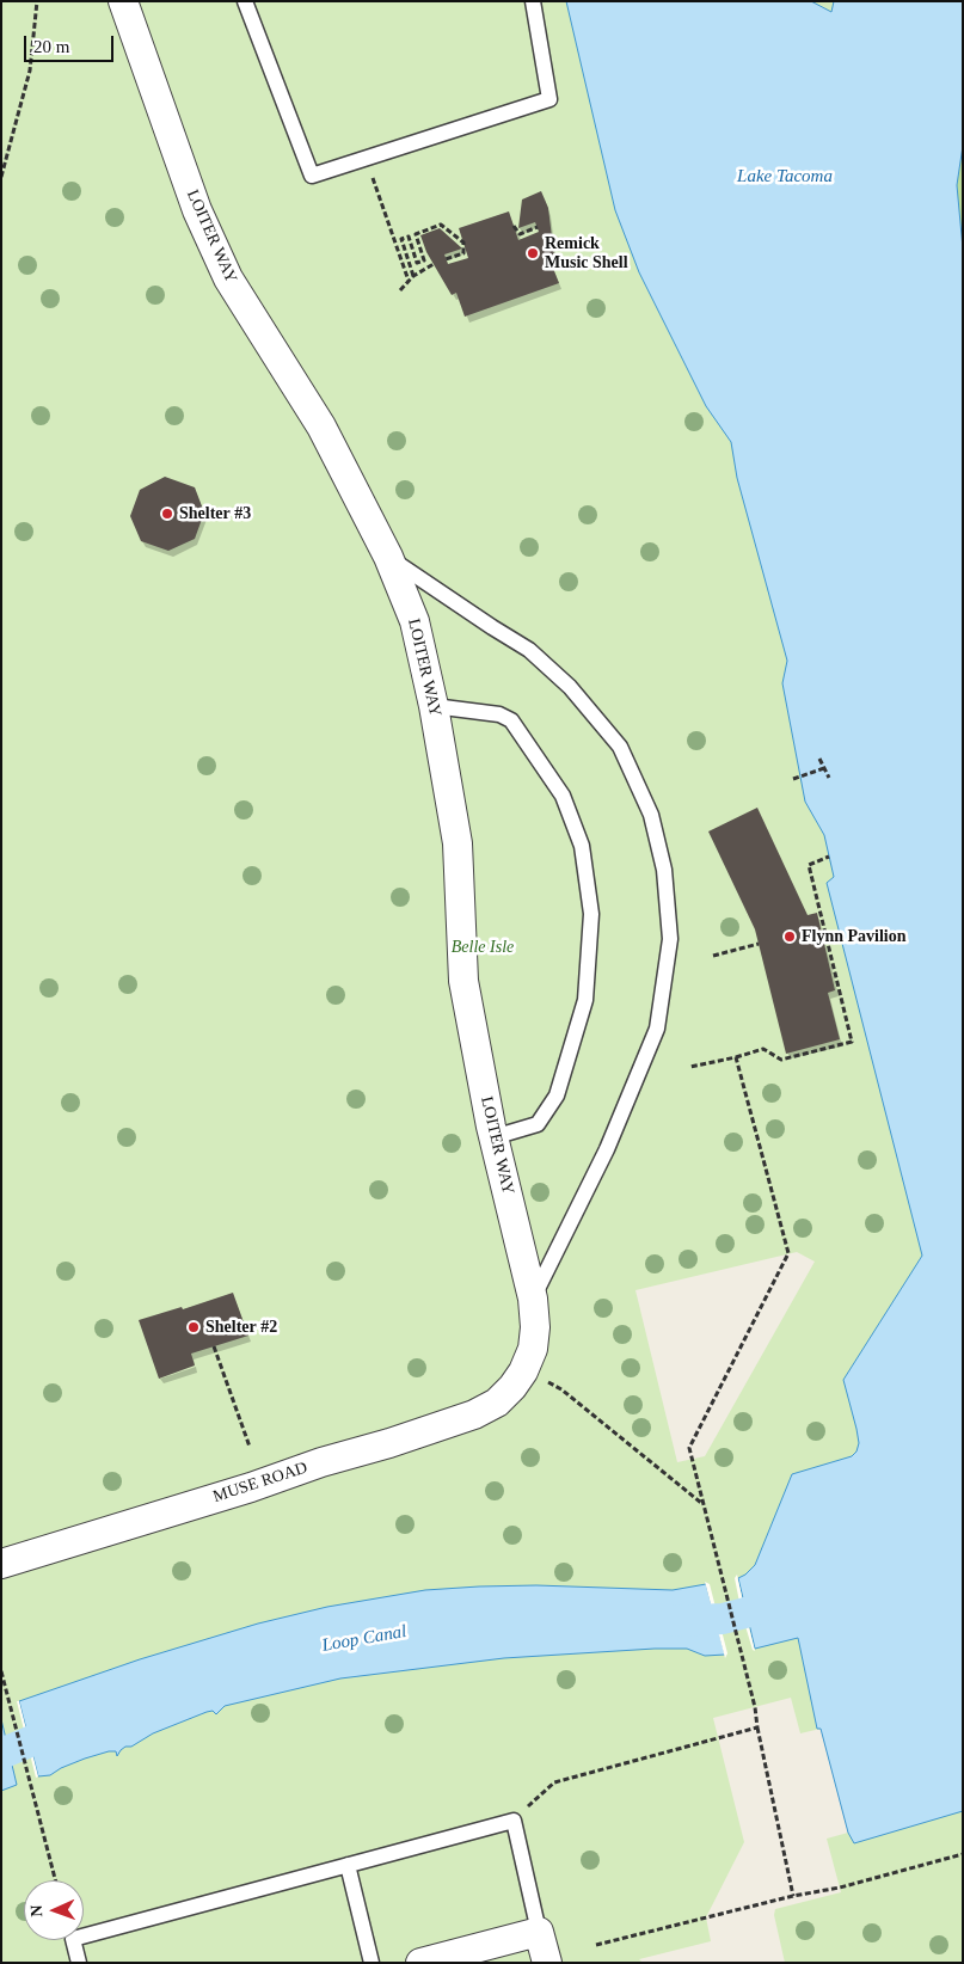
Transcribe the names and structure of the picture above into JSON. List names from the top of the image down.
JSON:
{
  "streets": {
    "street": ["LOITER WAY", "MUSE ROAD"]
  },
  "crossings": [
    ["LOITER WAY", "MUSE ROAD"]
  ],
  "water": ["Lake Tacoma", "Loop Canal"],
  "parks": ["Belle Isle"],
  "places": [
    "Remick Music Shell",
    "Shelter #3",
    "Flynn Pavilion",
    "Shelter #2"
  ],
  "scale_bar": "20 m",
  "north": "left"
}
